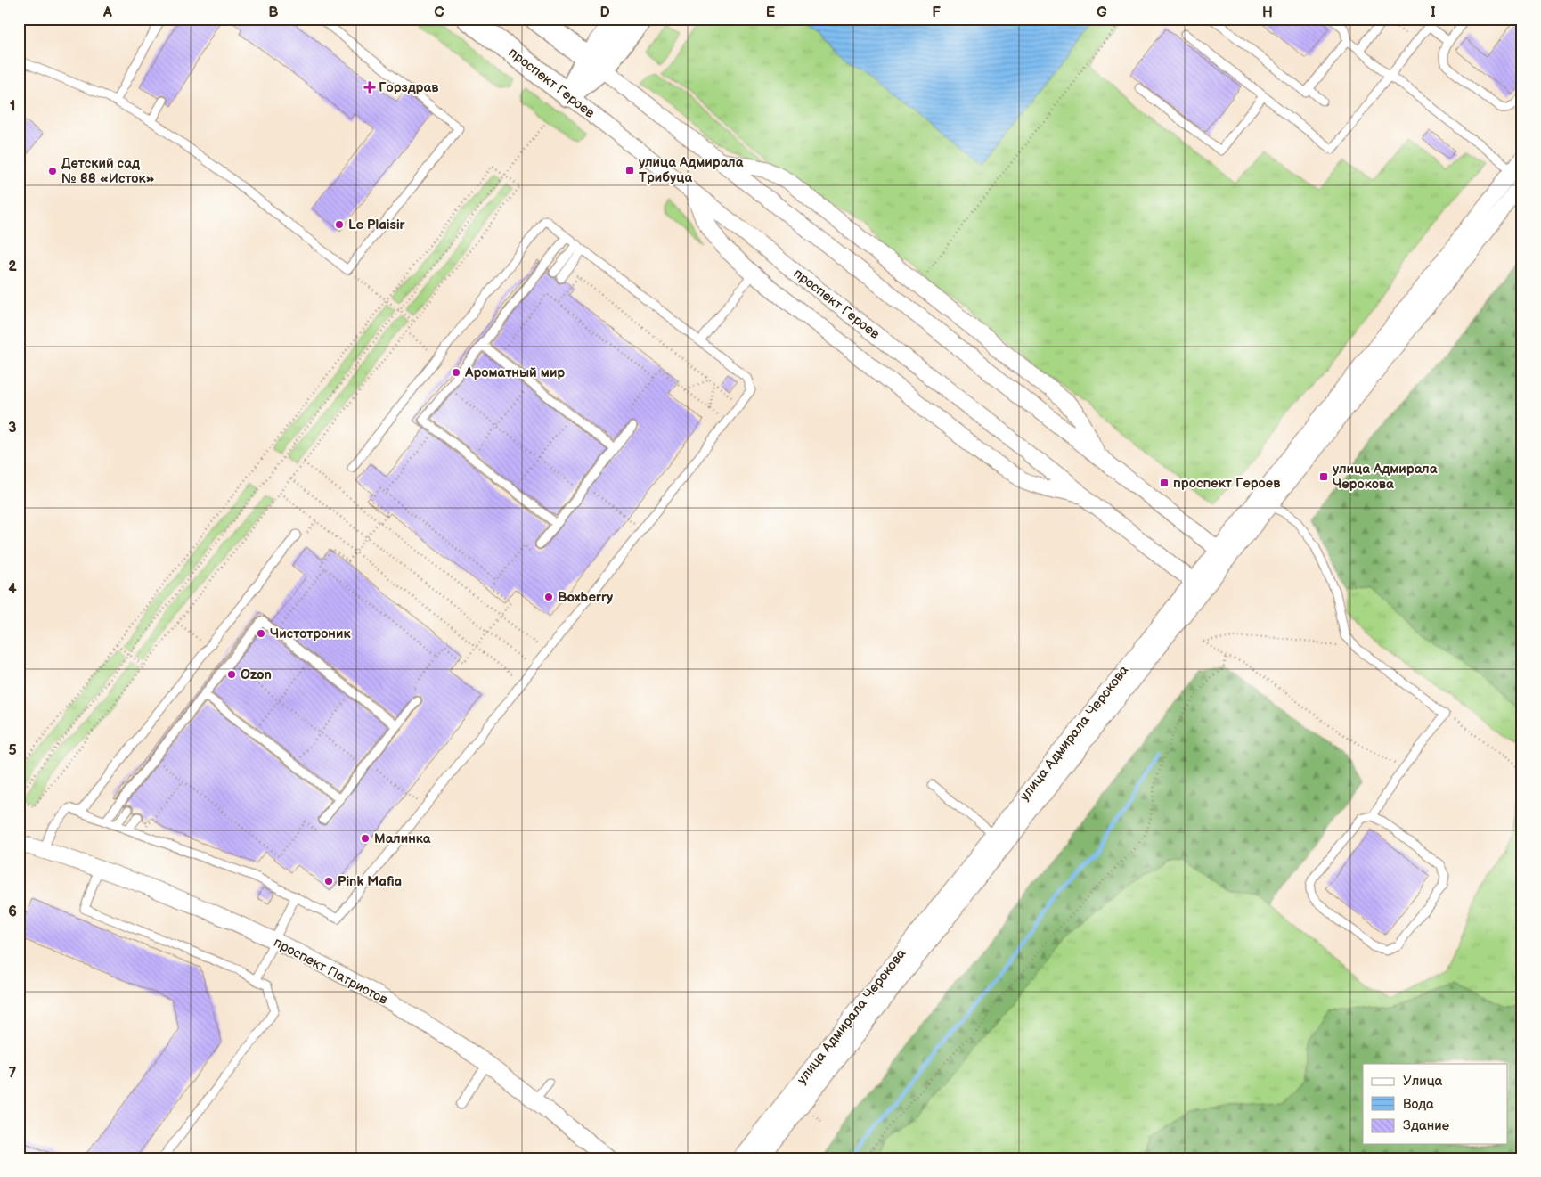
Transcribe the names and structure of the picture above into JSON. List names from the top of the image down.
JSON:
{
  "streets": {
    "street": ["проспект Героев", "улица Адмирала Черокова", "проспект Патриотов"]
  },
  "crossings": [
    ["проспект Героев", "улица Адмирала Черокова"]
  ],
  "places": {
    "health": ["Горздрав"],
    "transit": ["улица Адмирала Трибуца", "улица Адмирала Черокова", "проспект Героев"],
    "other": [
      "Детский сад № 88 «Исток»",
      "Le Plaisir",
      "Ароматный мир",
      "Boxberry",
      "Чистотроник",
      "Ozon",
      "Малинка",
      "Pink Mafia"
    ]
  },
  "legend": ["Улица", "Вода", "Здание"],
  "grid": {
    "columns": [
      "A",
      "B",
      "C",
      "D",
      "E",
      "F",
      "G",
      "H",
      "I"
    ],
    "rows": [
      "1",
      "2",
      "3",
      "4",
      "5",
      "6",
      "7"
    ]
  }
}
